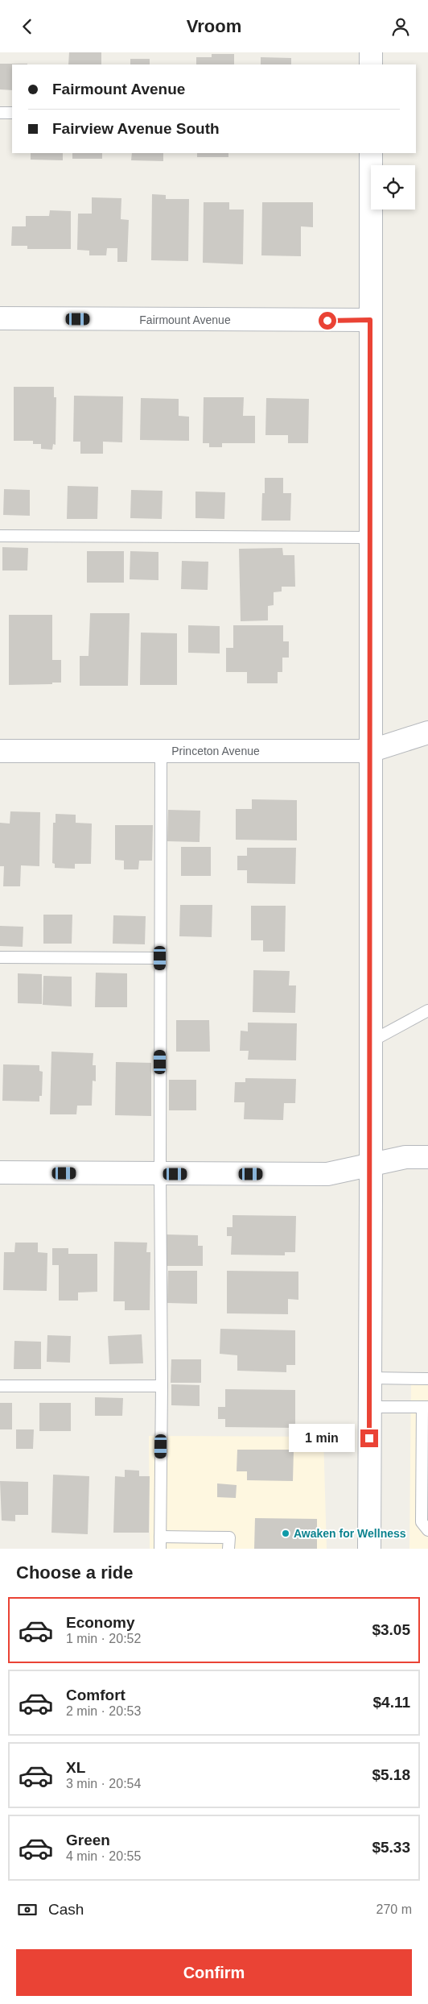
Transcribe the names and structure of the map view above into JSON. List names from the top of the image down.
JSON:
{
  "streets": {
    "street": ["Fairmount Avenue", "Princeton Avenue"]
  },
  "places": ["Awaken for Wellness"],
  "page": {
    "header": "Vroom",
    "banner": ["Fairmount Avenue", "Fairview Avenue South"],
    "bubble": "1 min",
    "heading": "Choose a ride",
    "list": [
      {
        "name": "Economy",
        "note": "1 min · 20:52",
        "value": "$3.05"
      },
      {
        "name": "Comfort",
        "note": "2 min · 20:53",
        "value": "$4.11"
      },
      {
        "name": "XL",
        "note": "3 min · 20:54",
        "value": "$5.18"
      },
      {
        "name": "Green",
        "note": "4 min · 20:55",
        "value": "$5.33"
      }
    ],
    "pay": ["Cash", "270 m"],
    "buttons": "Confirm"
  }
}
